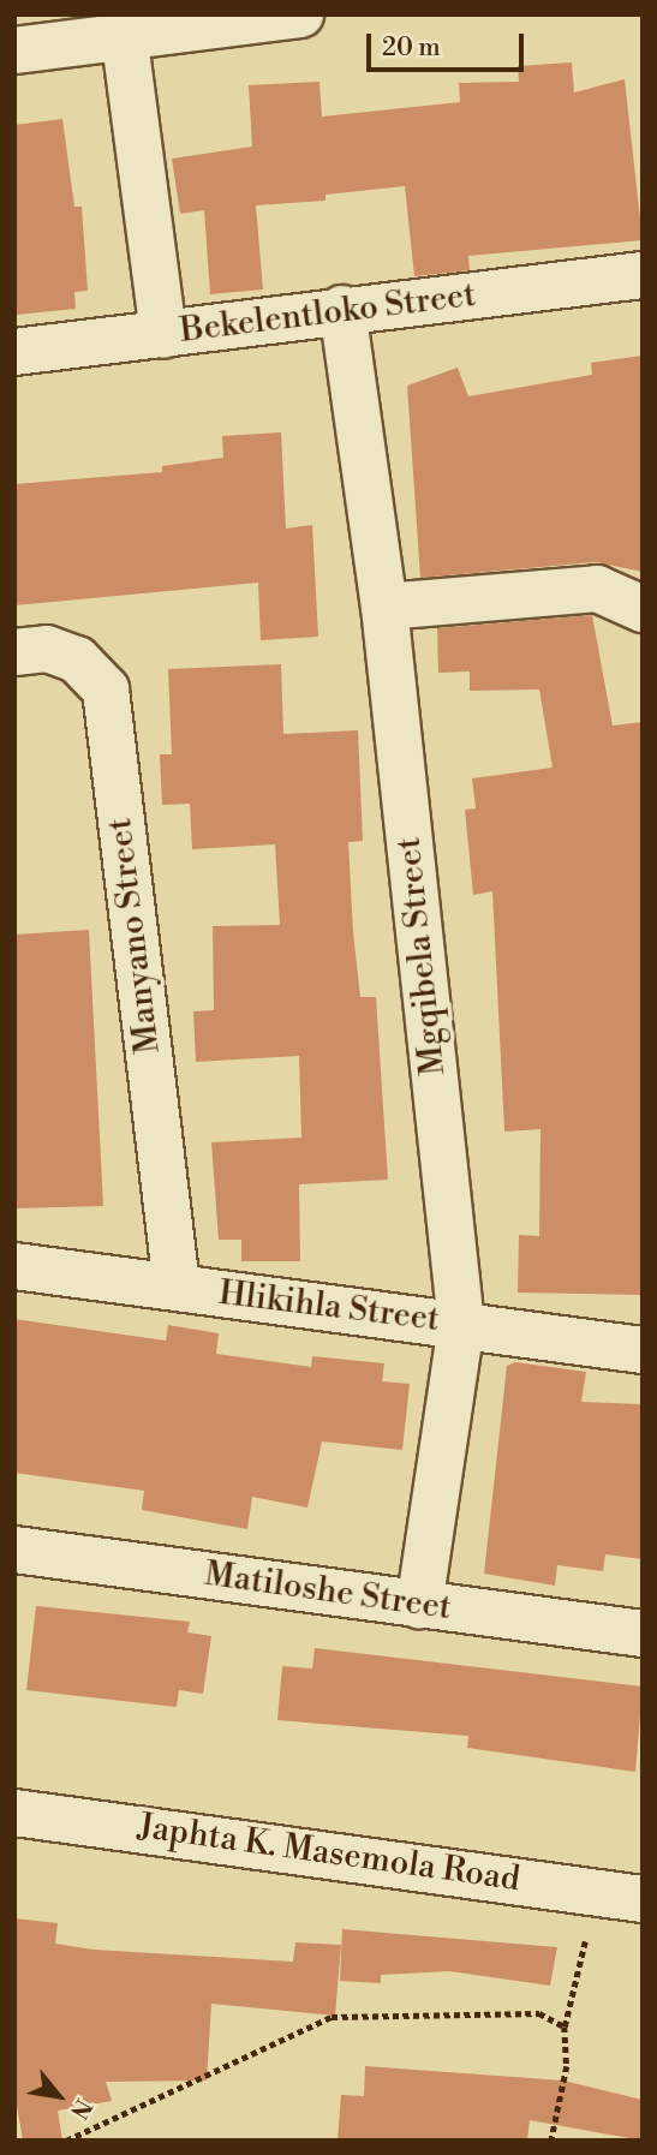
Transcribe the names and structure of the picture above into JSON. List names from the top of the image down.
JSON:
{
  "streets": {
    "street": [
      "Bekelentloko Street",
      "Manyano Street",
      "Mgqibela Street",
      "Hlikihla Street",
      "Matiloshe Street",
      "Japhta K. Masemola Road"
    ]
  },
  "crossings": [
    ["Bekelentloko Street", "Mgqibela Street"],
    ["Manyano Street", "Hlikihla Street"],
    ["Mgqibela Street", "Hlikihla Street"],
    ["Mgqibela Street", "Matiloshe Street"]
  ],
  "scale_bar": "20 m",
  "north": "bottom right"
}
